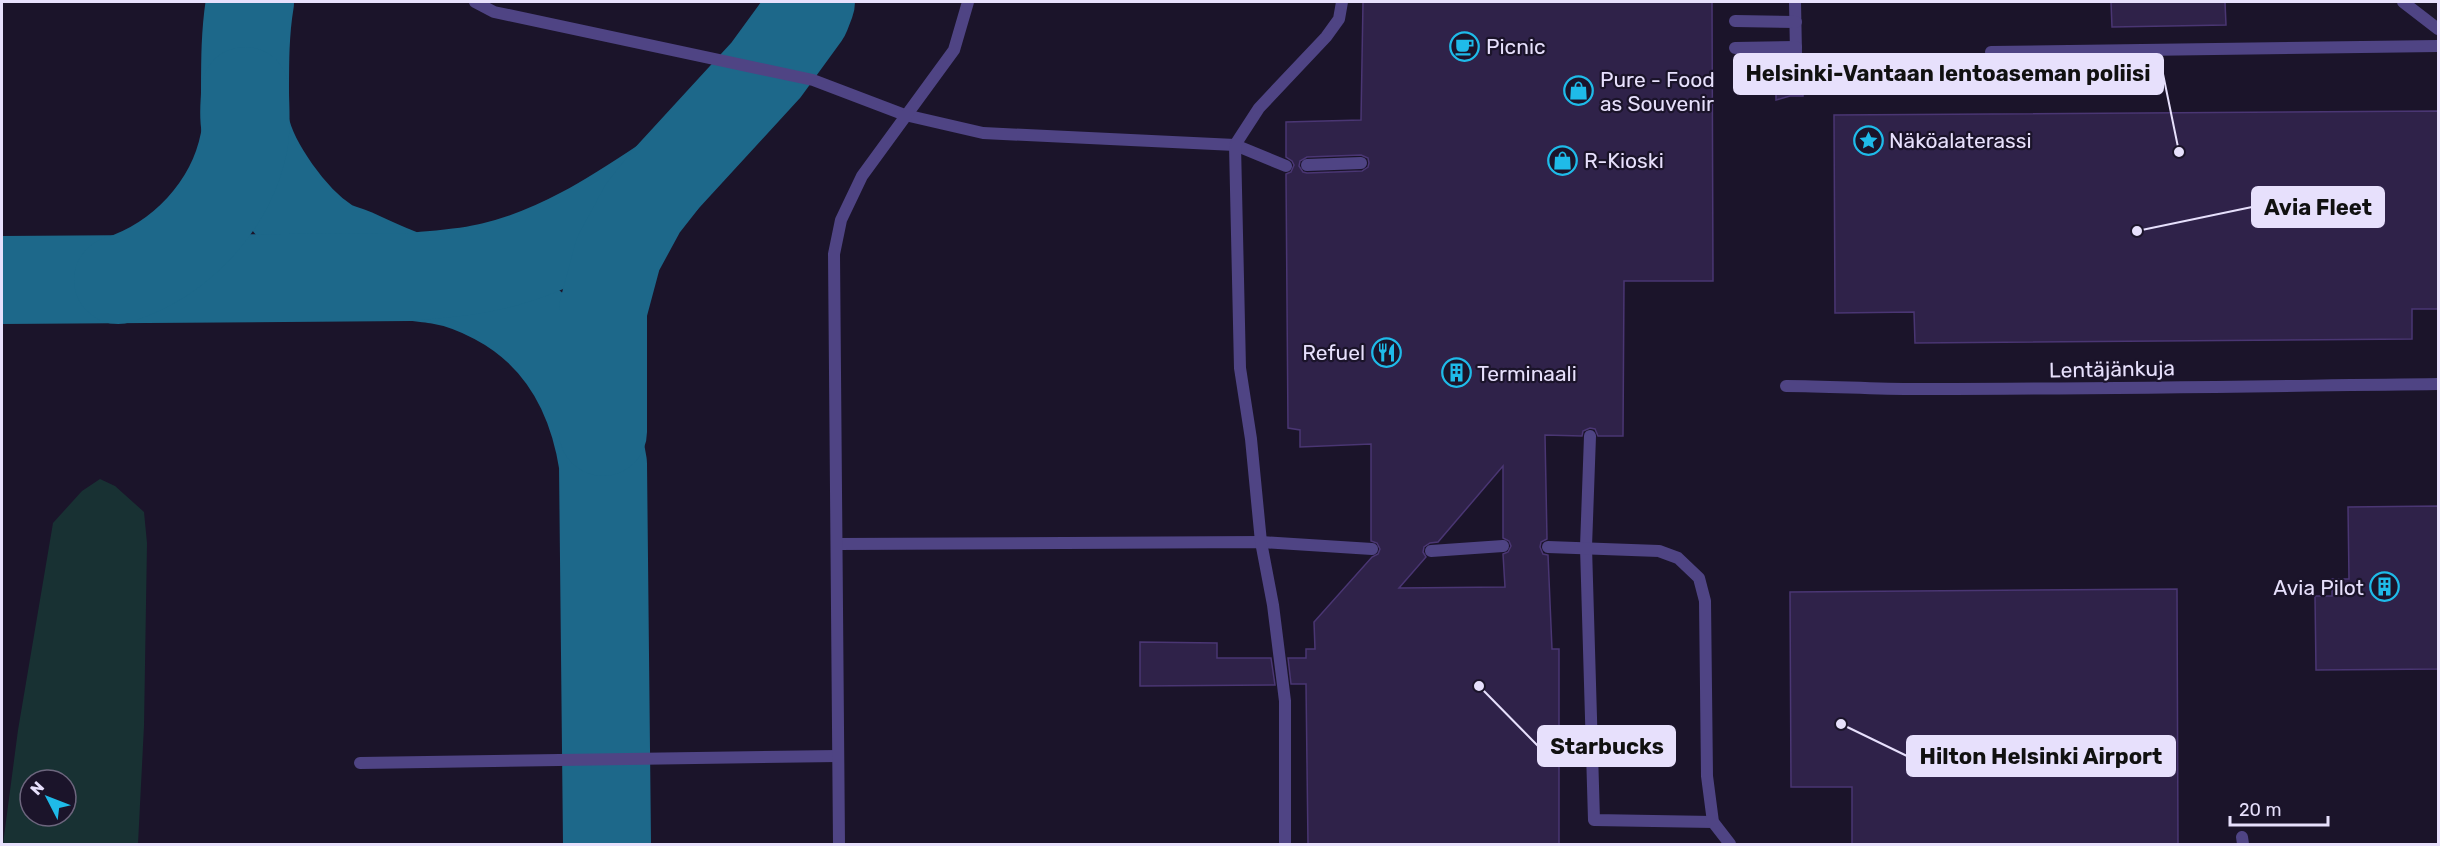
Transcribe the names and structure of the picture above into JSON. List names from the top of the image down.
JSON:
{
  "streets": {
    "street": ["Lentäjänkuja"]
  },
  "places": {
    "cafe": ["Picnic"],
    "shop": ["Pure - Food as Souvenir", "R-Kioski"],
    "place": ["Näköalaterassi"],
    "other": [
      "Helsinki-Vantaan lentoaseman poliisi",
      "Avia Fleet",
      "Starbucks",
      "Hilton Helsinki Airport"
    ],
    "restaurant": ["Refuel"],
    "building": ["Terminaali", "Avia Pilot"]
  },
  "scale_bar": "20 m",
  "north": "top left"
}
